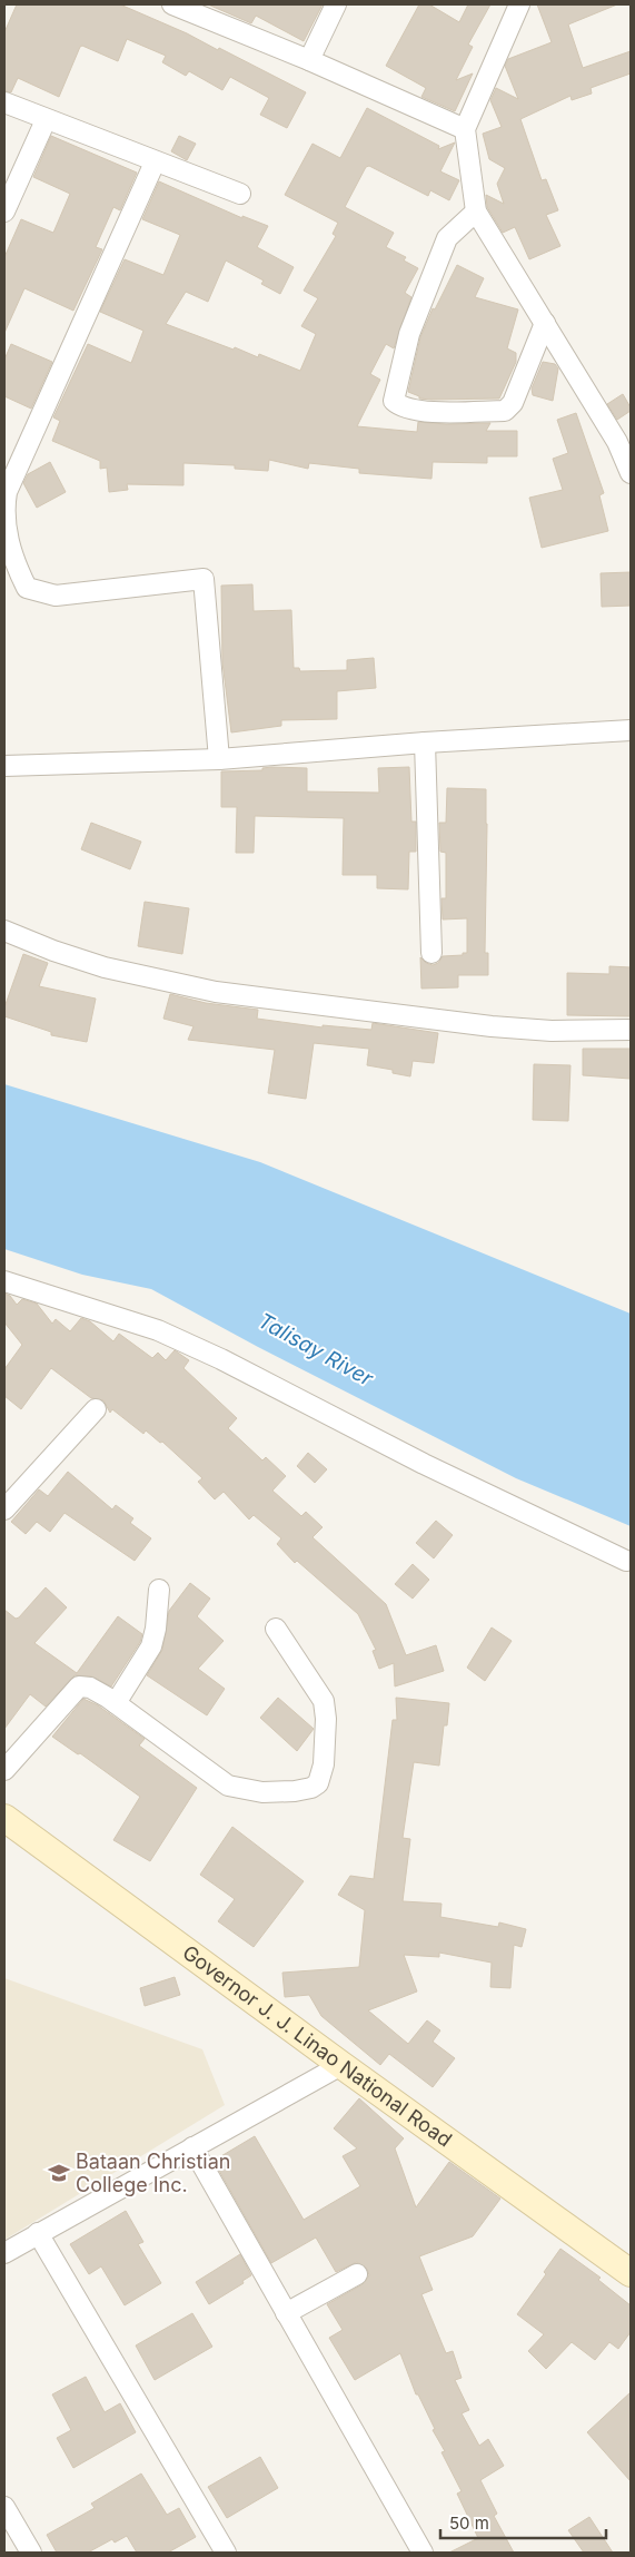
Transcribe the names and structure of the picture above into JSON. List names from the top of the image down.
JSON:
{
  "streets": {
    "main road": ["Governor J. J. Linao National Road"]
  },
  "water": ["Talisay River"],
  "places": {
    "school or university": ["Bataan Christian College Inc."]
  },
  "scale_bar": "50 m"
}
